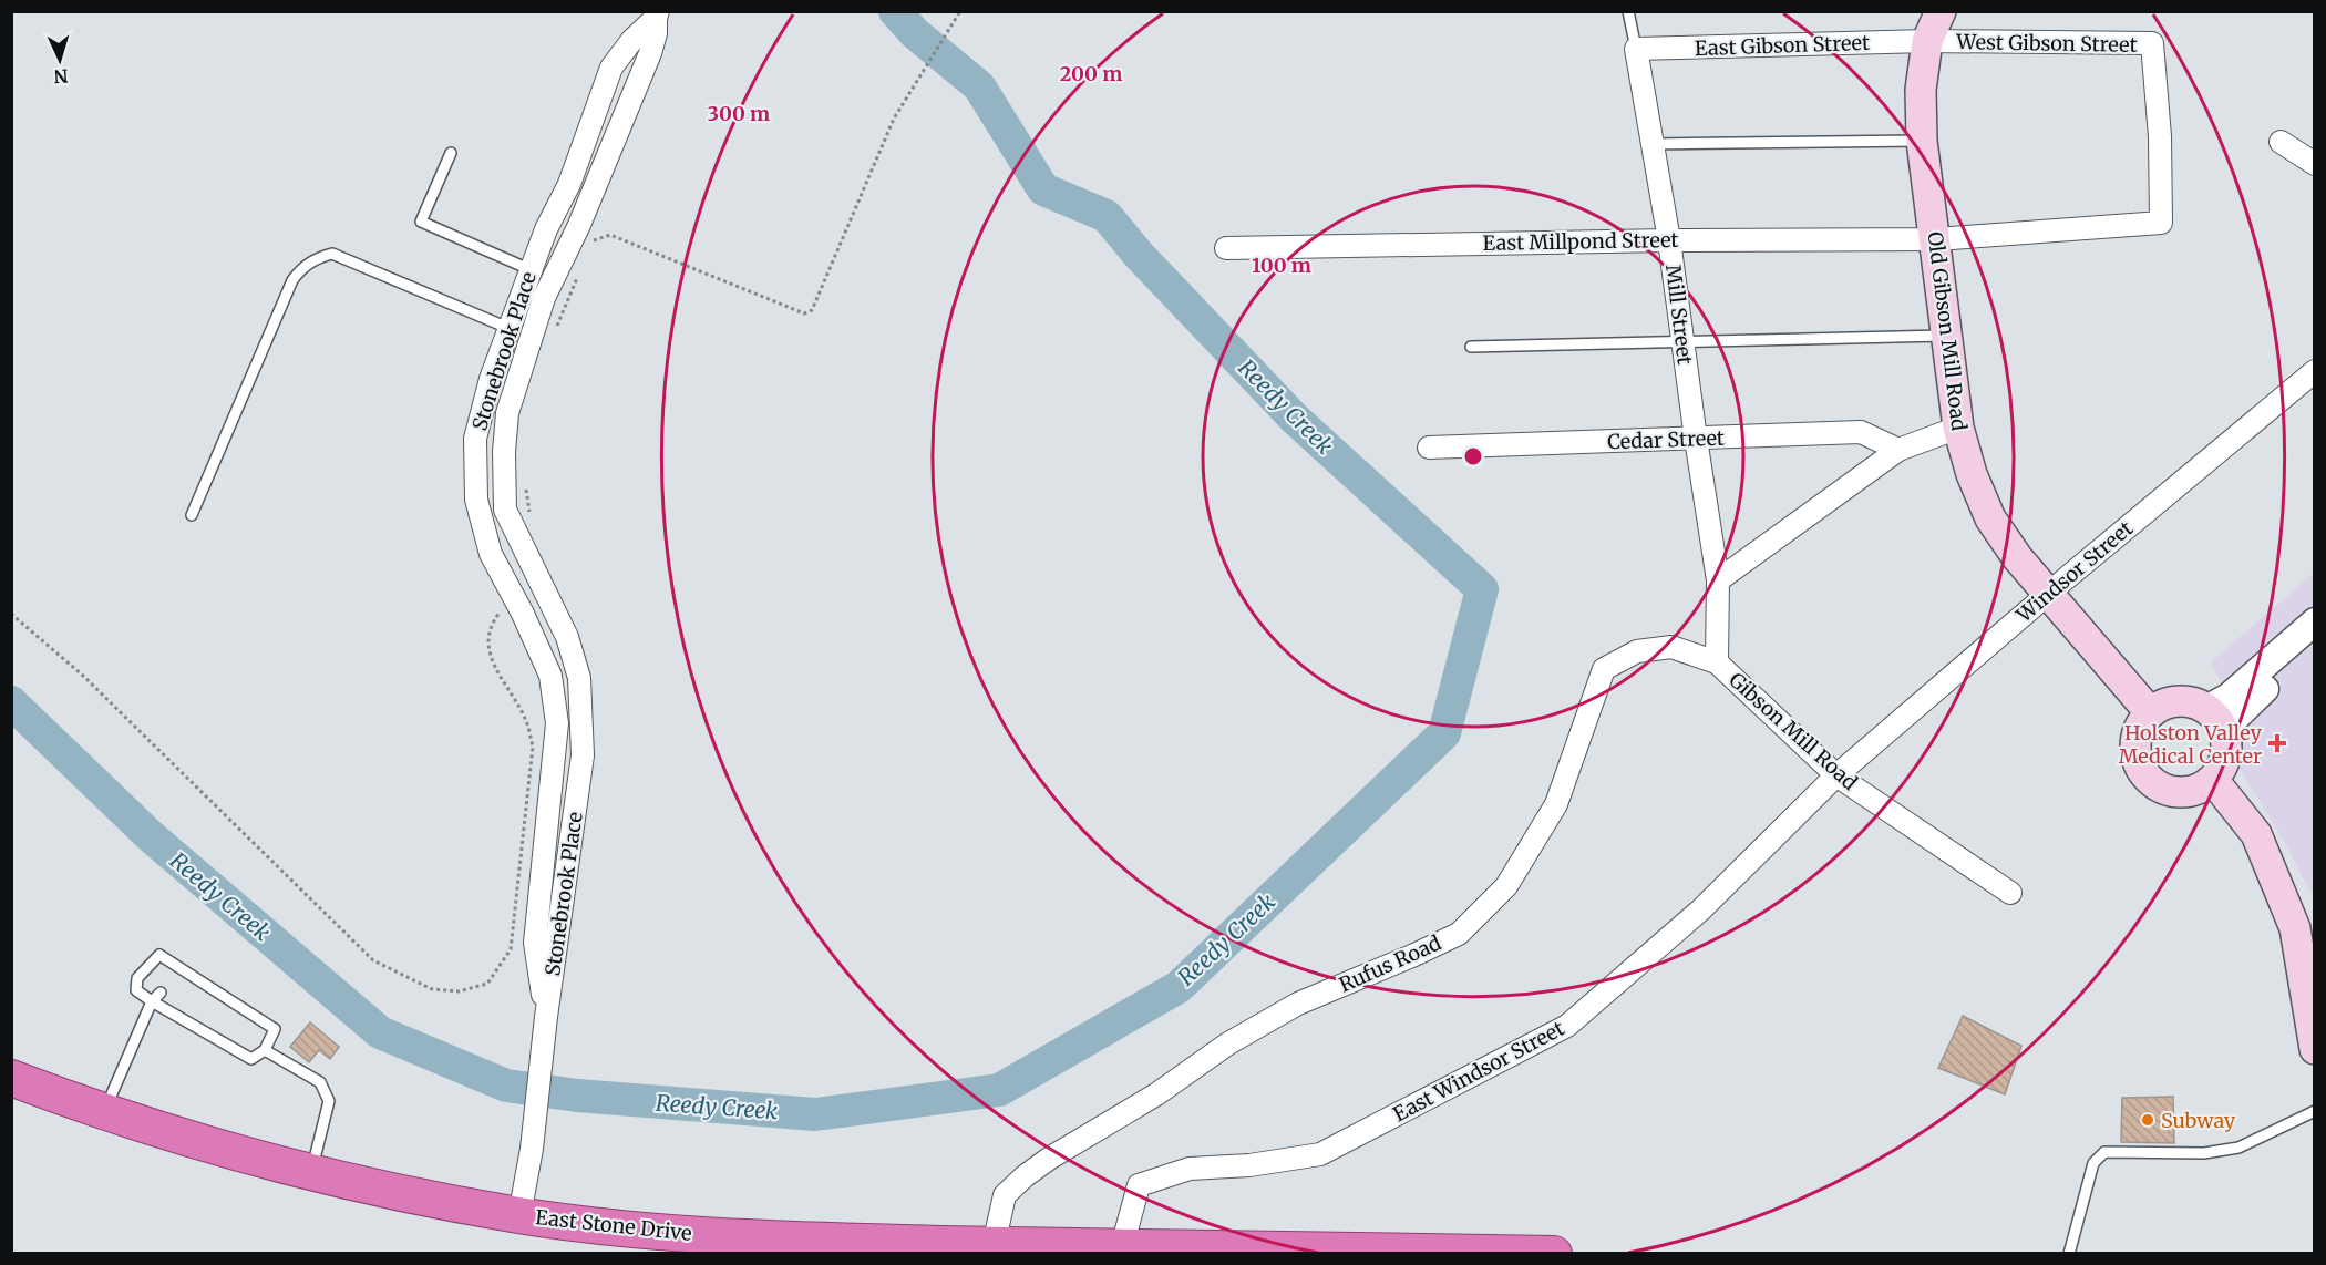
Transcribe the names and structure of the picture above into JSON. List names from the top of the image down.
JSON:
{
  "streets": {
    "highway": ["East Stone Drive"],
    "main road": ["Old Gibson Mill Road"],
    "street": [
      "West Gibson Street",
      "East Gibson Street",
      "East Millpond Street",
      "Mill Street",
      "Stonebrook Place",
      "Cedar Street",
      "Windsor Street",
      "Gibson Mill Road",
      "Rufus Road",
      "East Windsor Street"
    ]
  },
  "crossings": [
    ["West Gibson Street", "East Gibson Street"],
    ["West Gibson Street", "East Millpond Street"],
    ["West Gibson Street", "Old Gibson Mill Road"],
    ["East Gibson Street", "Mill Street"],
    ["East Gibson Street", "Old Gibson Mill Road"],
    ["East Millpond Street", "Mill Street"],
    ["East Millpond Street", "Old Gibson Mill Road"],
    ["Mill Street", "Cedar Street"],
    ["Mill Street", "Gibson Mill Road"],
    ["Old Gibson Mill Road", "Windsor Street"],
    ["Stonebrook Place", "East Stone Drive"],
    ["Windsor Street", "Gibson Mill Road"],
    ["Windsor Street", "East Windsor Street"],
    ["Gibson Mill Road", "Rufus Road"],
    ["Gibson Mill Road", "East Windsor Street"],
    ["Rufus Road", "East Stone Drive"],
    ["East Windsor Street", "East Stone Drive"]
  ],
  "water": ["Reedy Creek"],
  "places": {
    "health": ["Holston Valley Medical Center"],
    "other": ["Subway"]
  },
  "north": "bottom",
  "rings": ["200 m", "300 m", "100 m"]
}
